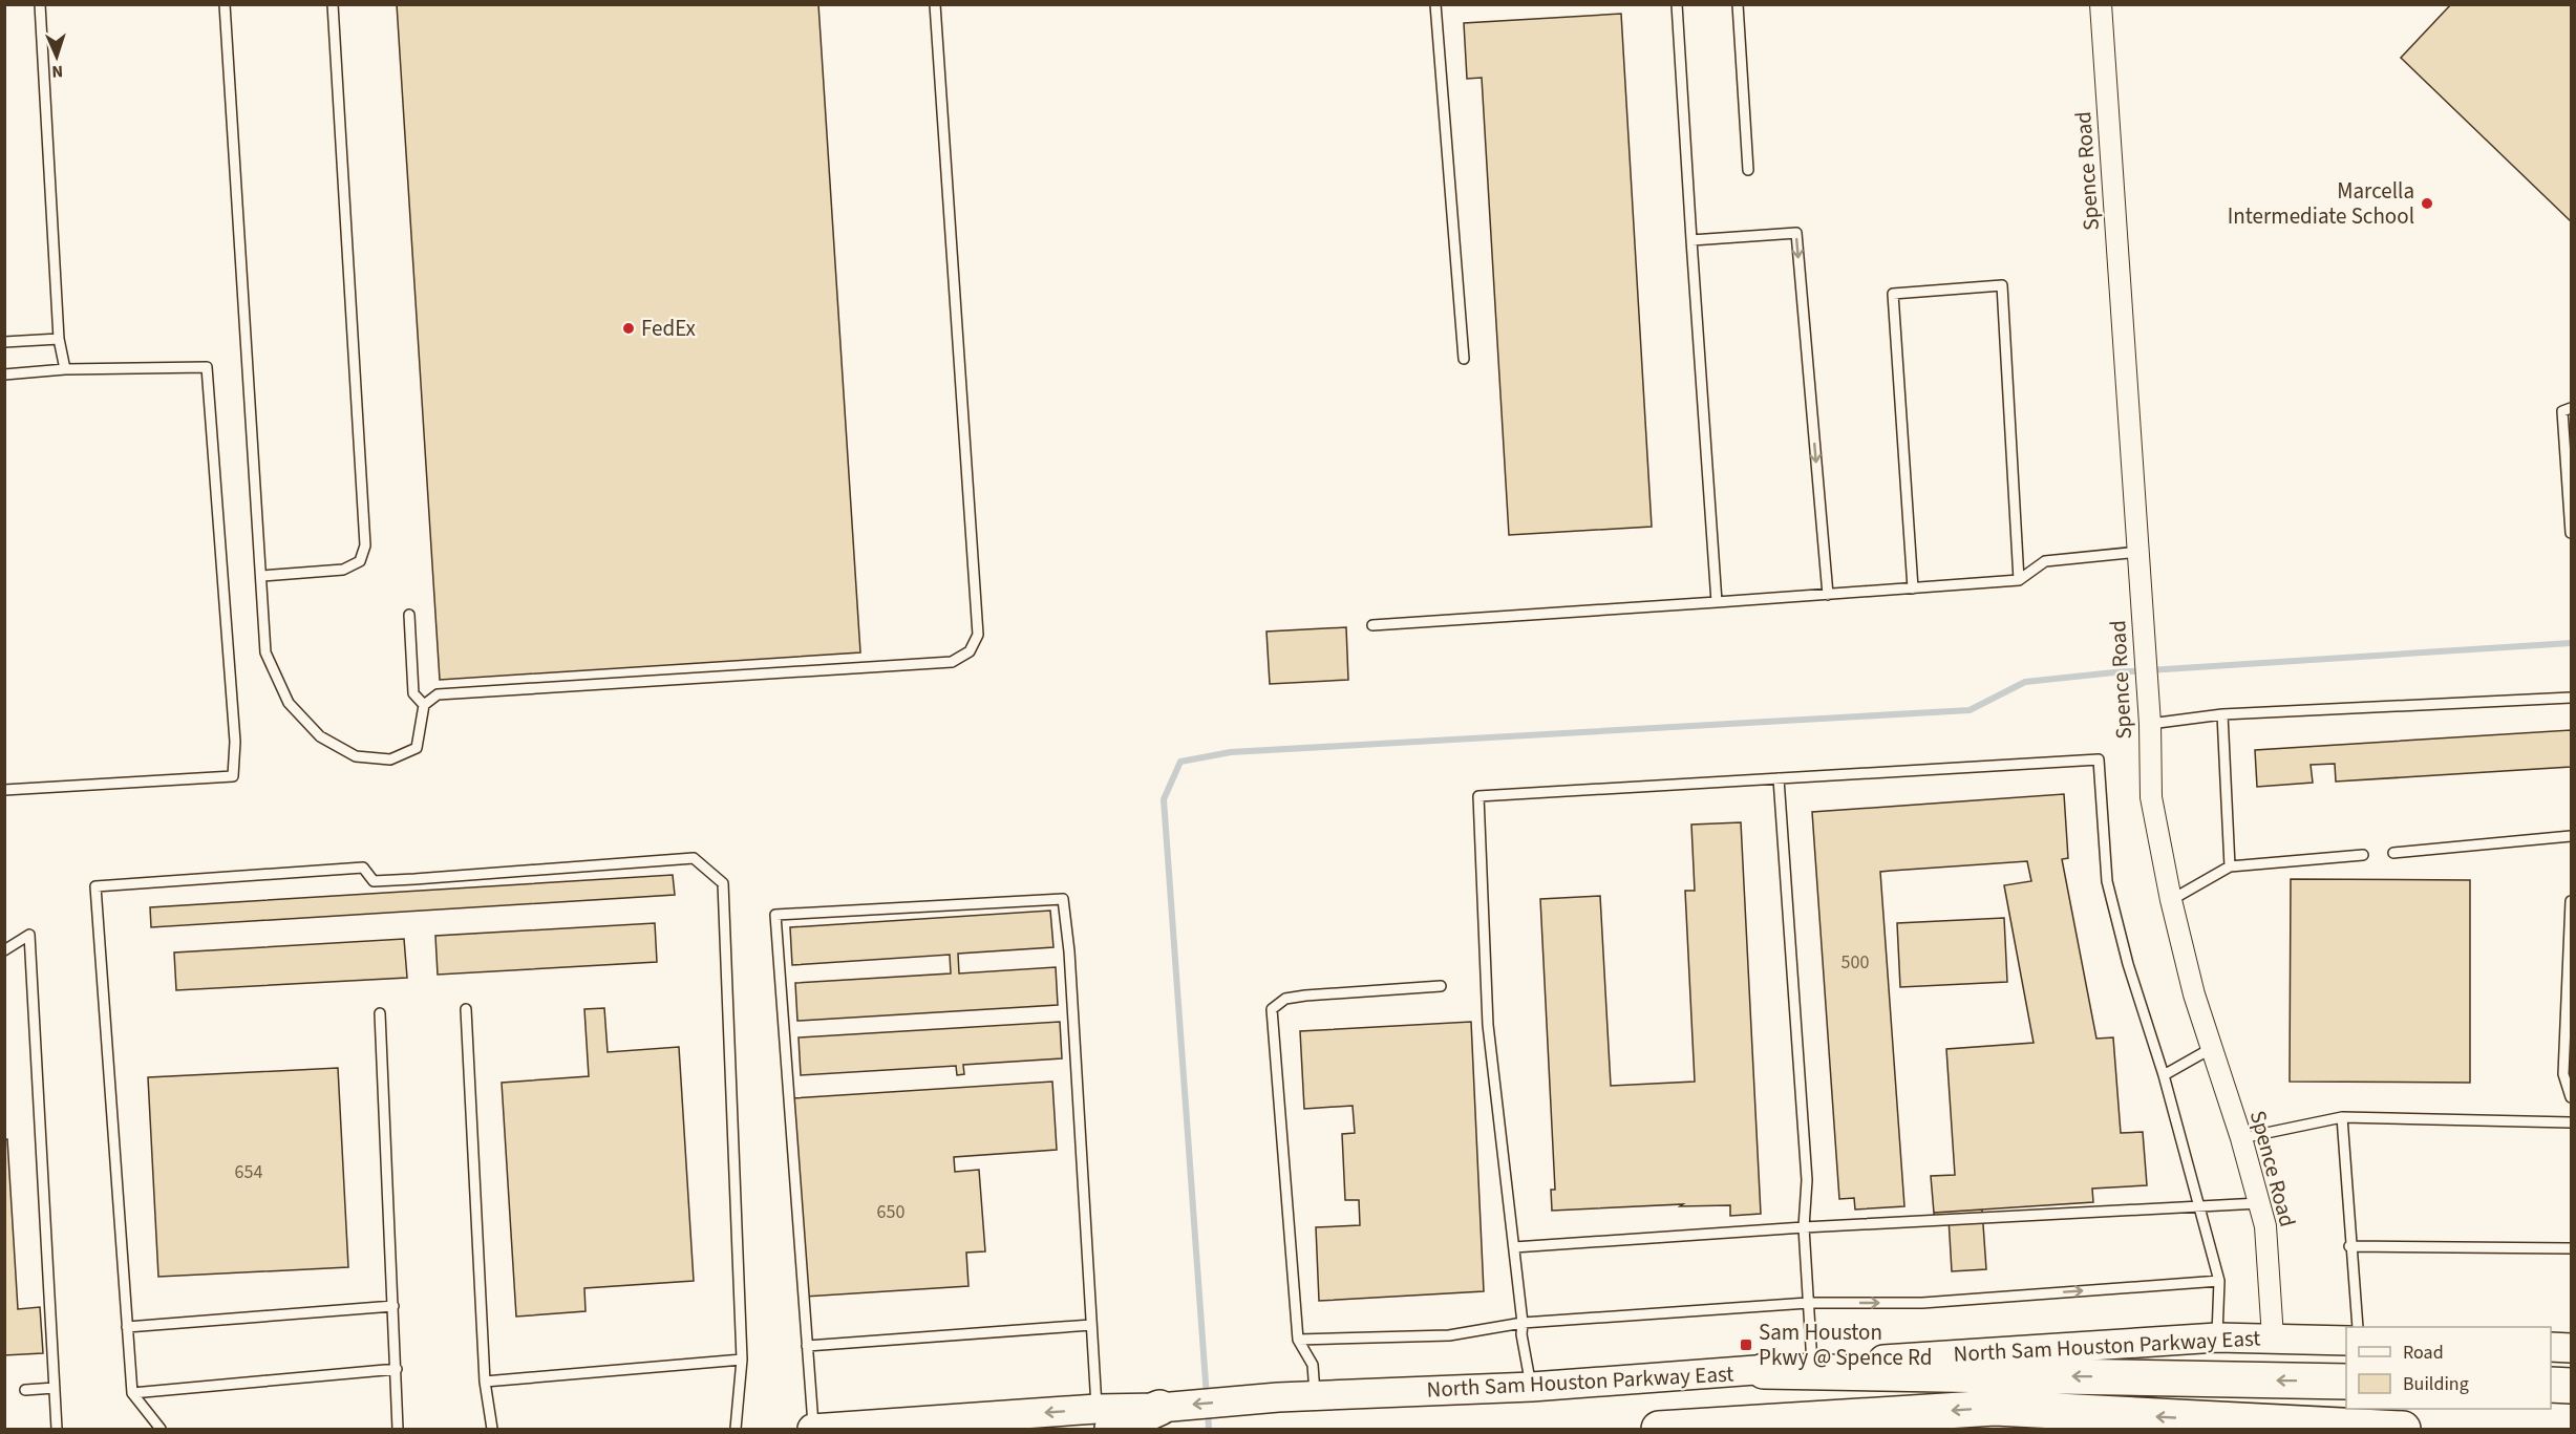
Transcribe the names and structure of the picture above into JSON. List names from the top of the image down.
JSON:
{
  "streets": {
    "main road": ["North Sam Houston Parkway East"],
    "street": ["Spence Road"]
  },
  "crossings": [
    ["Spence Road", "North Sam Houston Parkway East"]
  ],
  "places": {
    "other": ["Marcella Intermediate School", "FedEx"],
    "transit": ["Sam Houston Pkwy @ Spence Rd"]
  },
  "house_numbers": ["500", "654", "650"],
  "legend": ["Road", "Building"],
  "north": "bottom"
}
